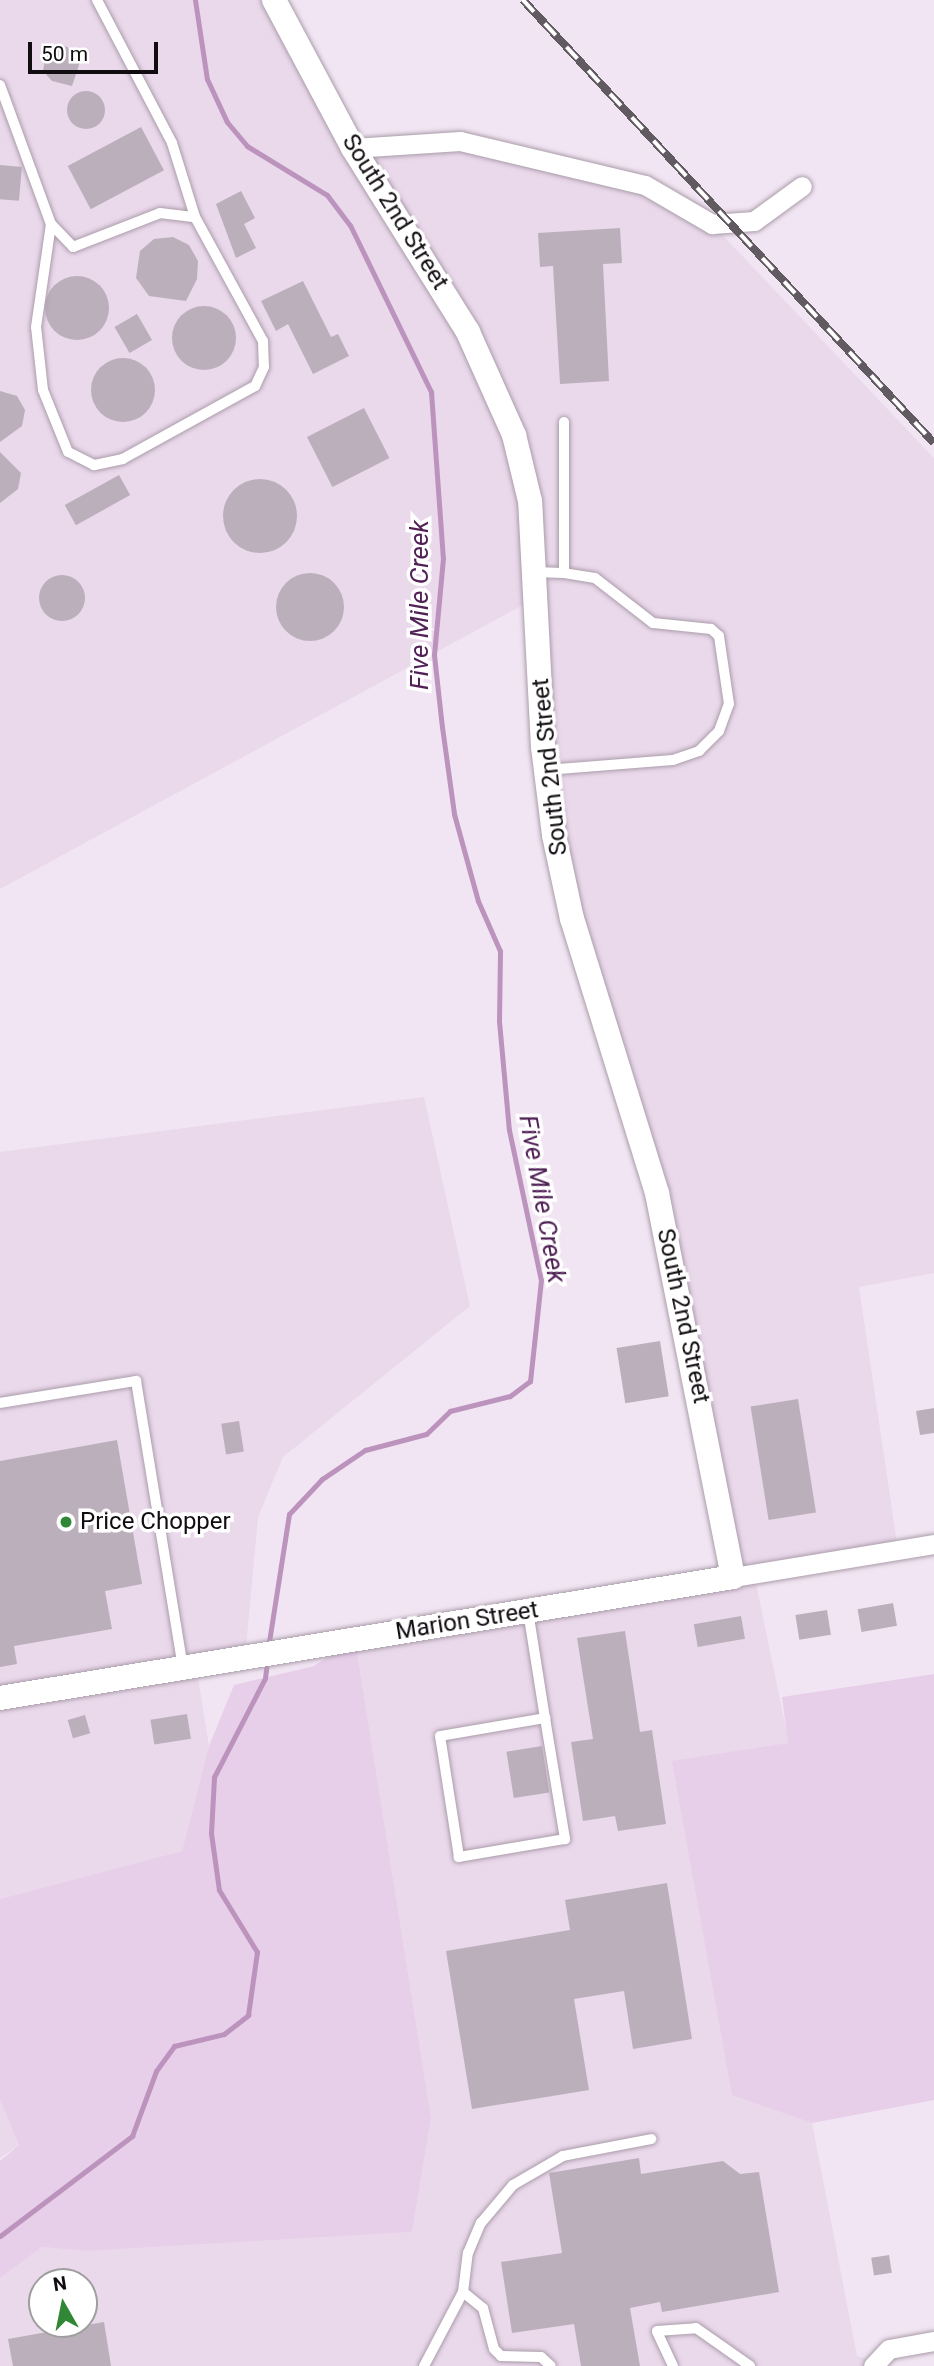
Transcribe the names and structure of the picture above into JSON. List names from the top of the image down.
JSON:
{
  "streets": {
    "street": ["South 2nd Street", "Marion Street"]
  },
  "crossings": [
    ["South 2nd Street", "Marion Street"]
  ],
  "water": ["Five Mile Creek"],
  "places": ["Price Chopper"],
  "scale_bar": "50 m",
  "north": "top"
}
